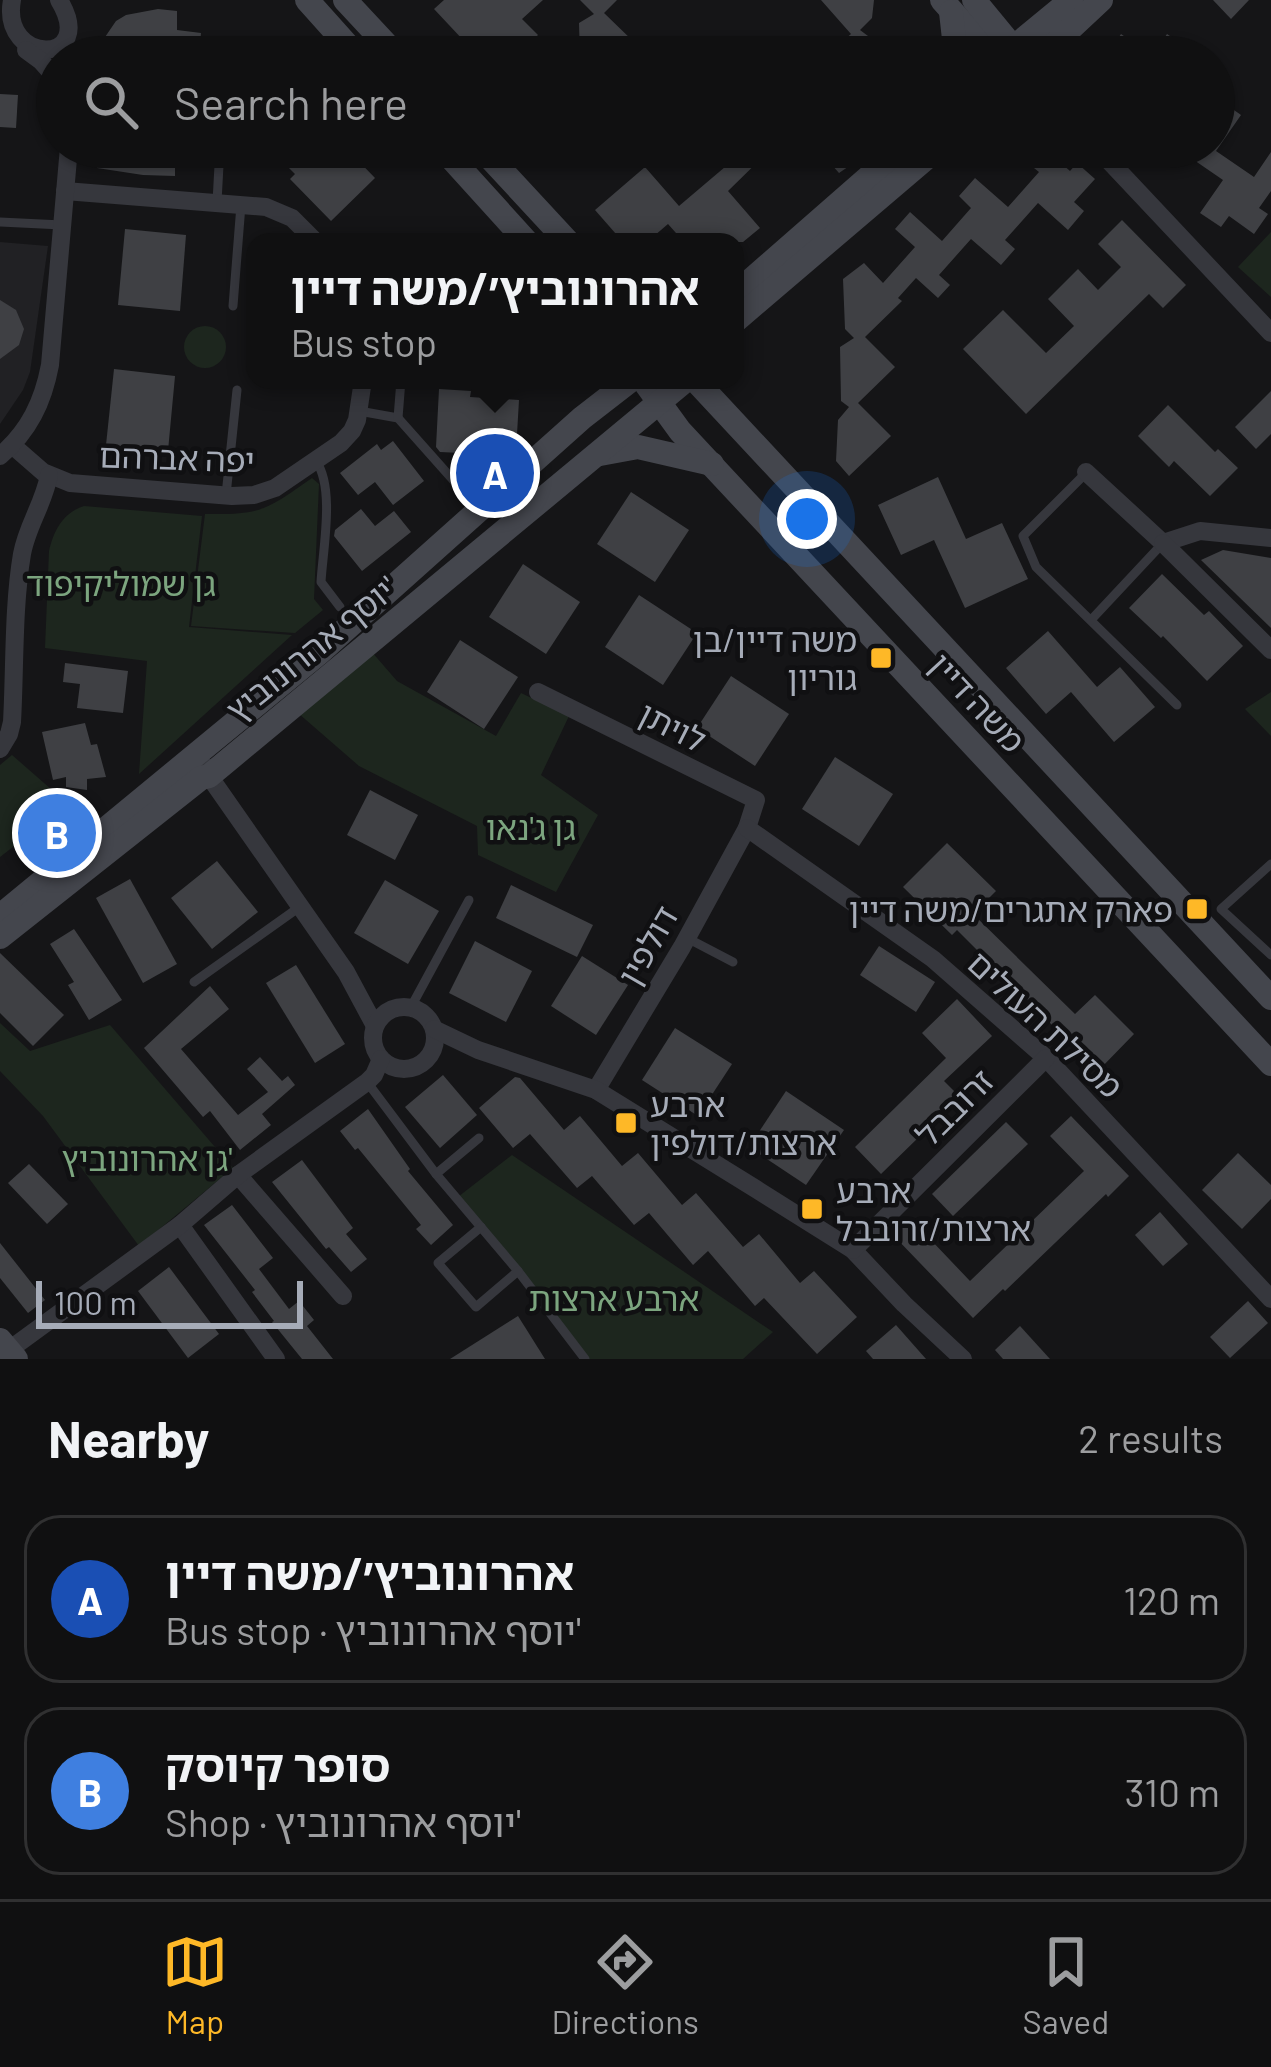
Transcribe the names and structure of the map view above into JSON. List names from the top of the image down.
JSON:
{
  "streets": {
    "main road": ["יוסף אהרונוביץ'", "משה דיין"],
    "street": [
      "יפה אברהם",
      "לויתן",
      "דולפין",
      "מסילת העולים",
      "זרובבל"
    ]
  },
  "crossings": [
    ["יוסף אהרונוביץ'", "משה דיין"],
    ["לויתן", "דולפין"],
    ["לויתן", "מסילת העולים"],
    ["דולפין", "מסילת העולים"],
    ["מסילת העולים", "זרובבל"]
  ],
  "parks": [
    "גן שמוליקיפוד",
    "גן ג'נאו",
    "גן אהרונוביץ'",
    "ארבע ארצות"
  ],
  "places": {
    "transit": [
      "משה דיין/בן גוריון",
      "פארק אתגרים/משה דיין",
      "ארבע ארצות/דולפין",
      "ארבע ארצות/זרובבל"
    ]
  },
  "scale_bar": "100 m",
  "page": {
    "search": "Search here",
    "popup": ["אהרונוביץ׳/משה דיין", "Bus stop"],
    "pins": ["A", "B"],
    "scale": "100 m",
    "heading": ["Nearby", "2 results"],
    "list": [
      {
        "mark": "A",
        "name": "אהרונוביץ׳/משה דיין",
        "note": "Bus stop · יוסף אהרונוביץ'",
        "value": "120 m"
      },
      {
        "mark": "B",
        "name": "סופר קיוסק",
        "note": "Shop · יוסף אהרונוביץ'",
        "value": "310 m"
      }
    ],
    "nav": ["Map", "Directions", "Saved"]
  }
}
